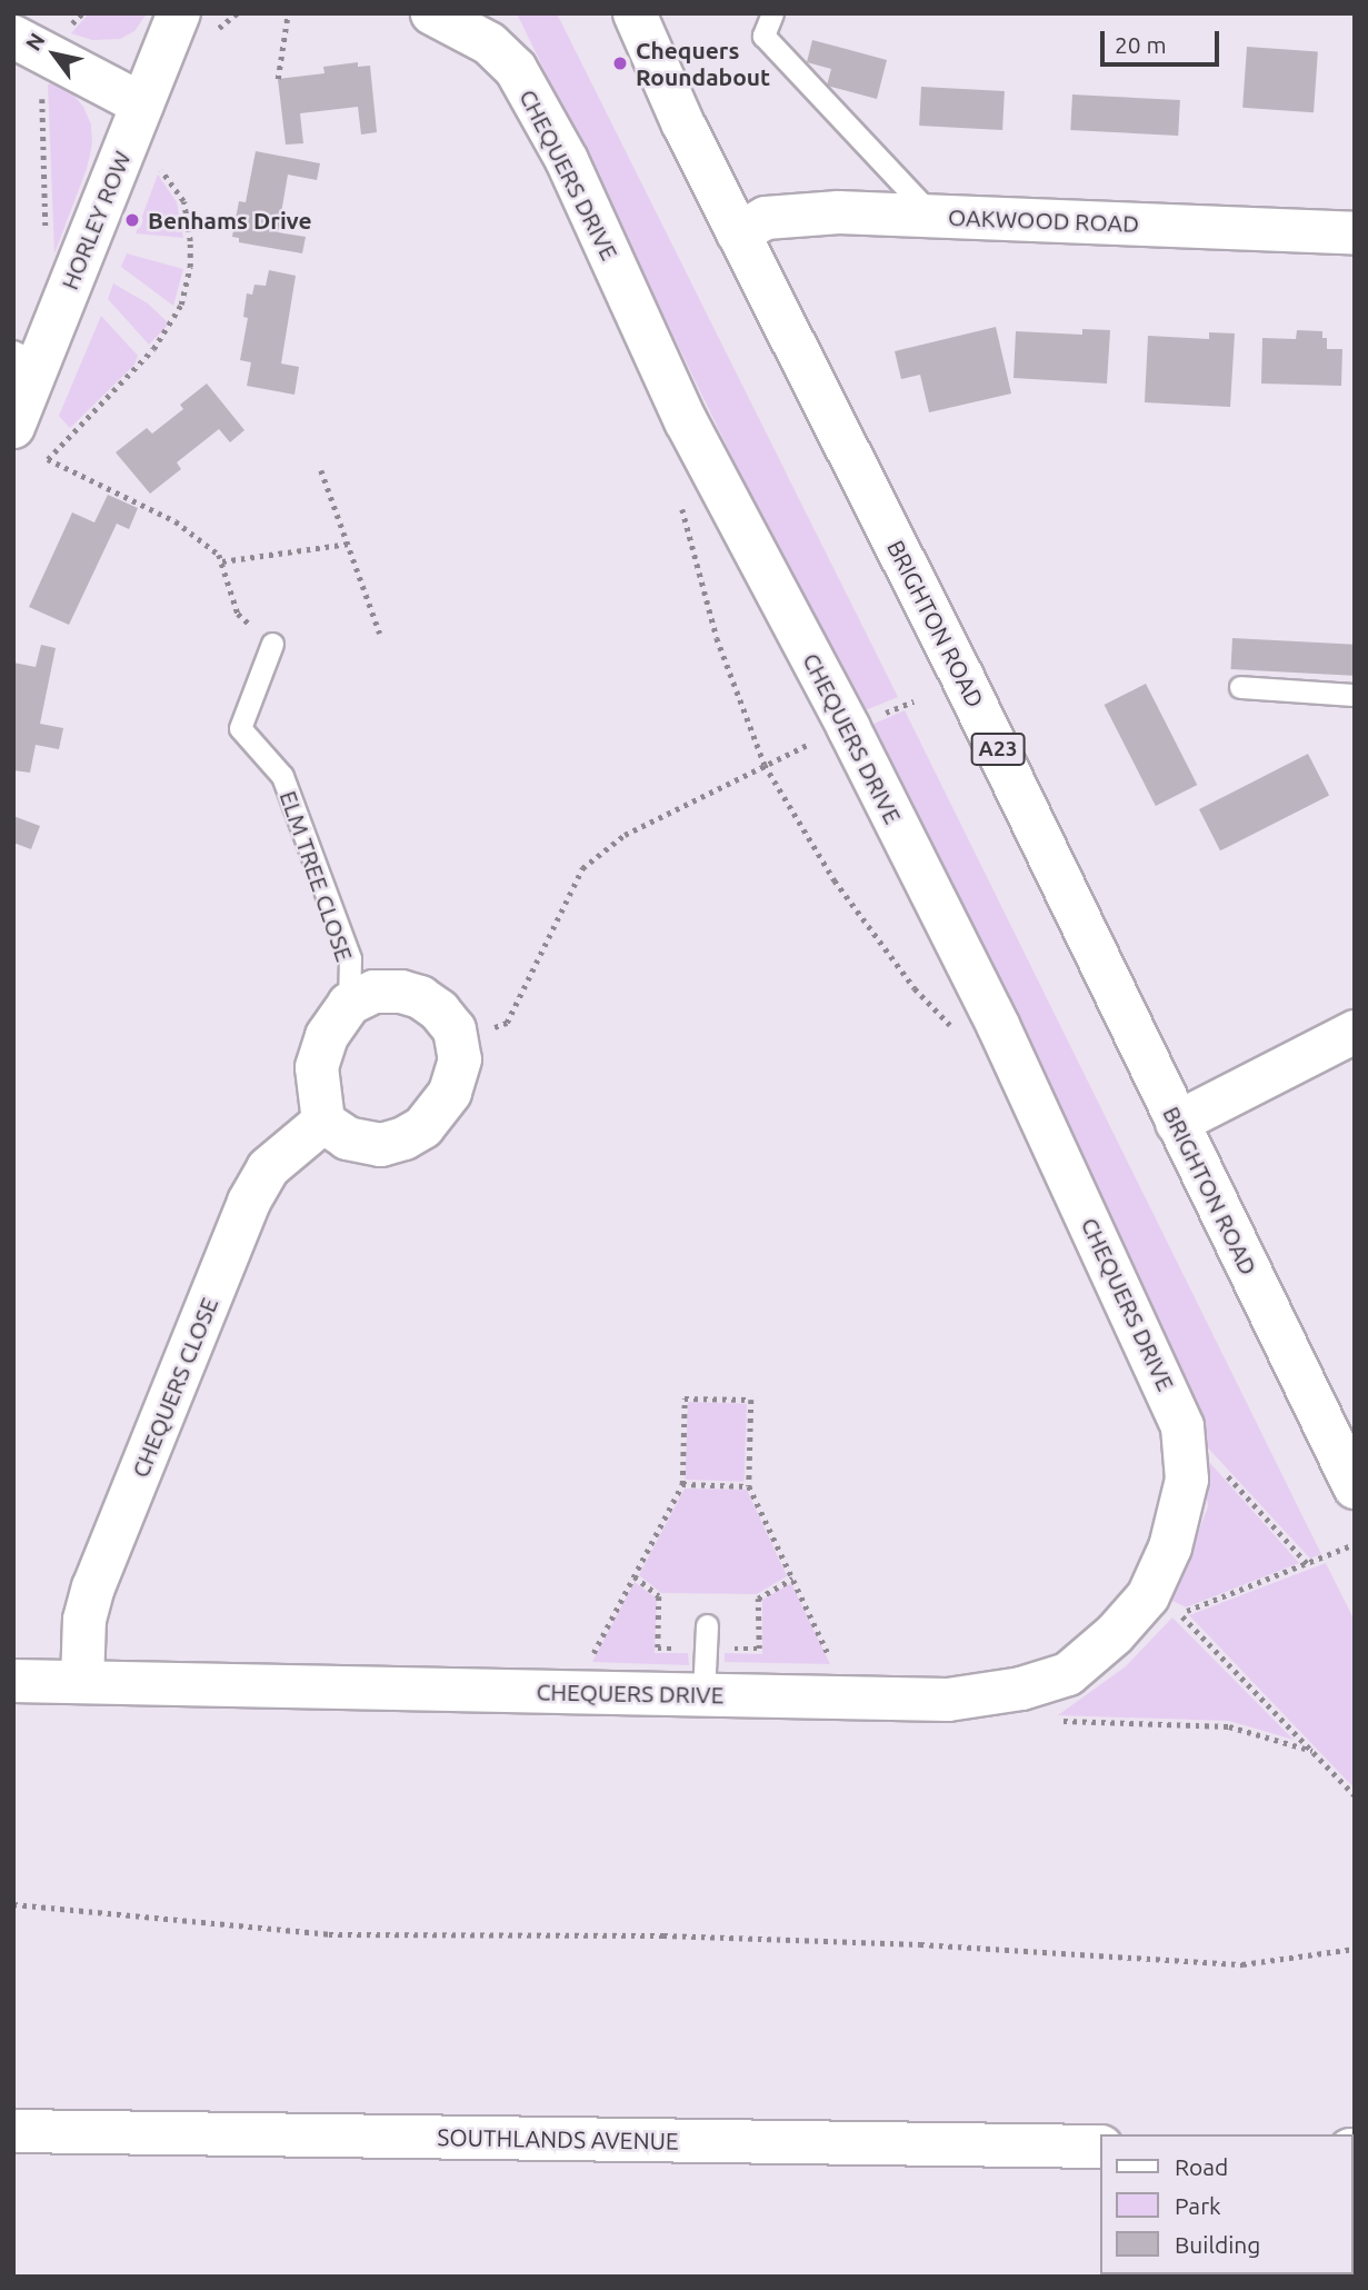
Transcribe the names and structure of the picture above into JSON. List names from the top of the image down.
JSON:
{
  "streets": {
    "street": [
      "CHEQUERS DRIVE",
      "HORLEY ROW",
      "OAKWOOD ROAD",
      "BRIGHTON ROAD",
      "A23",
      "CHEQUERS CLOSE",
      "SOUTHLANDS AVENUE"
    ],
    "lane": ["ELM TREE CLOSE"]
  },
  "crossings": [
    ["CHEQUERS DRIVE", "CHEQUERS CLOSE"],
    ["OAKWOOD ROAD", "BRIGHTON ROAD"],
    ["ELM TREE CLOSE", "CHEQUERS CLOSE"]
  ],
  "places": ["Chequers Roundabout", "Benhams Drive"],
  "legend": ["Road", "Park", "Building"],
  "scale_bar": "20 m",
  "north": "top left"
}
